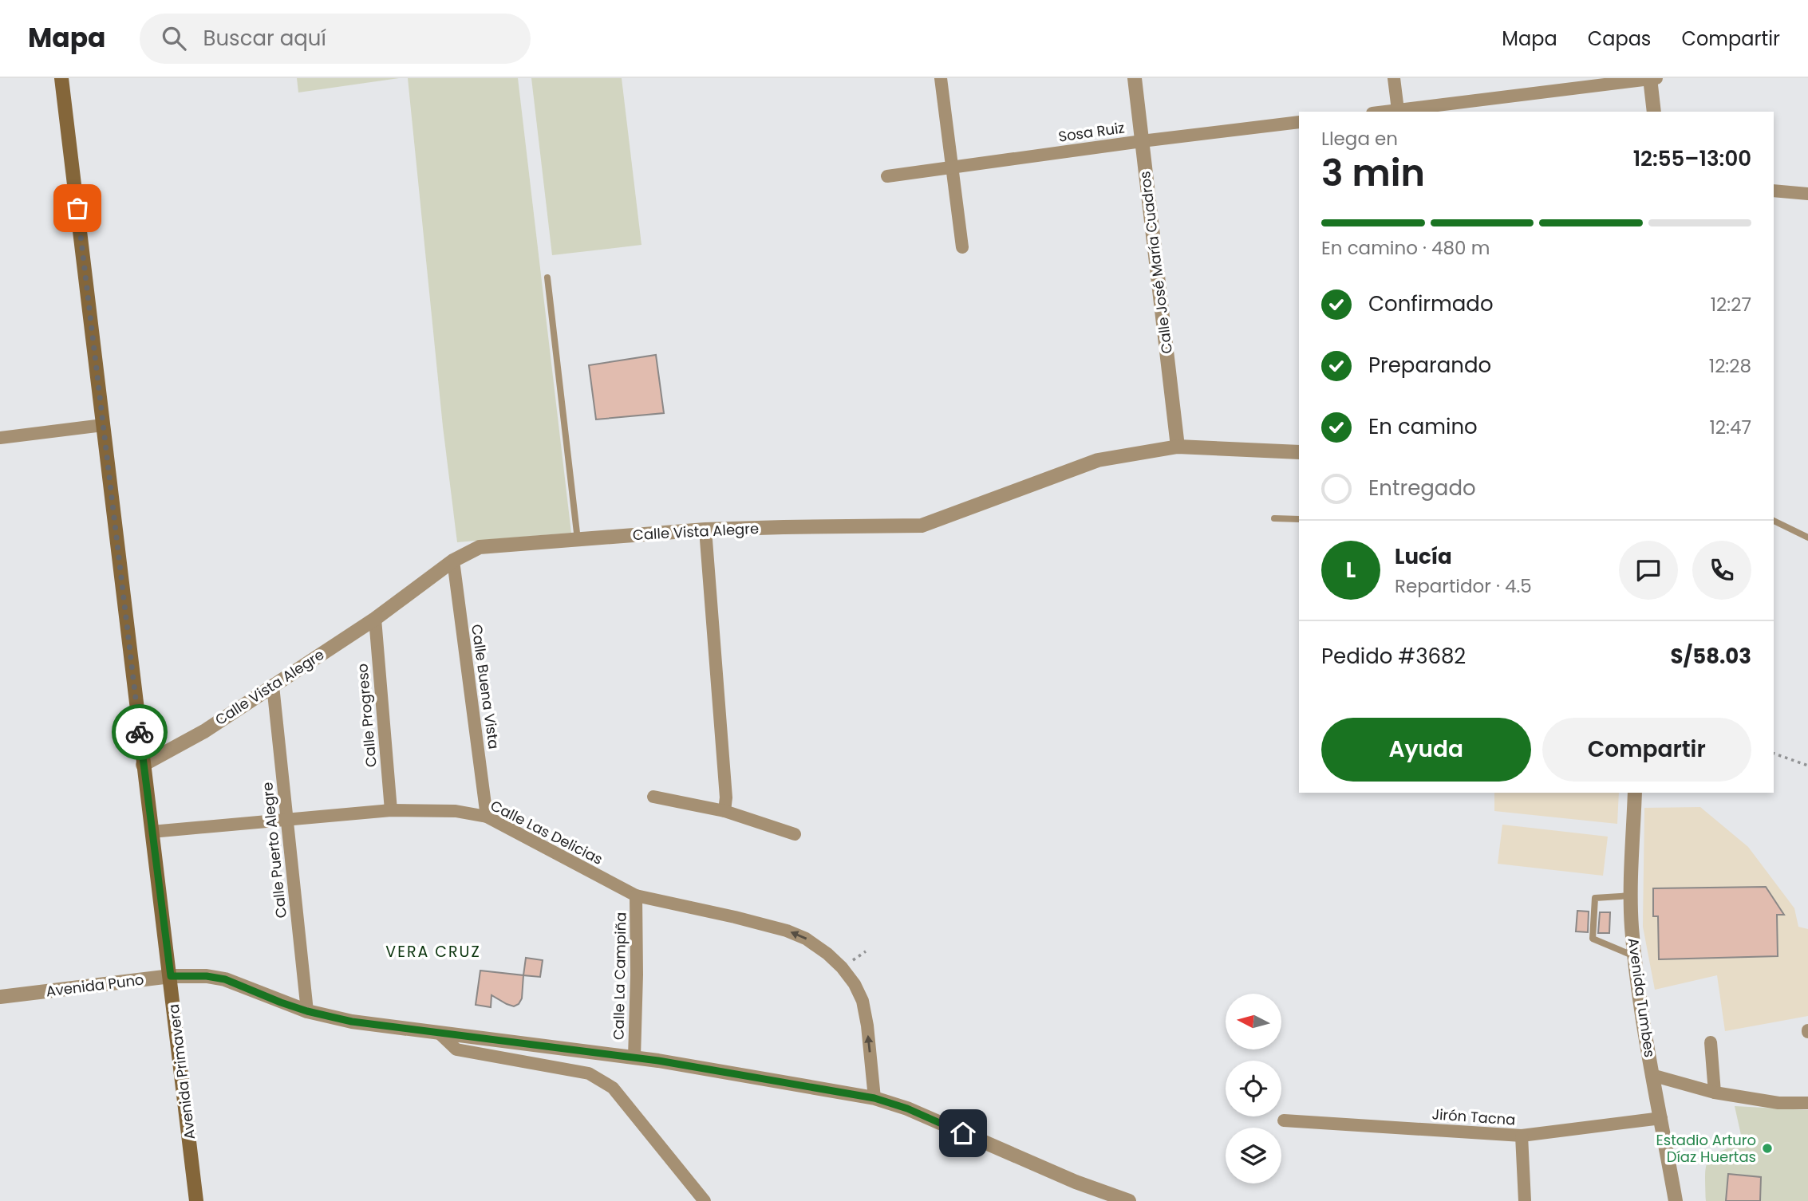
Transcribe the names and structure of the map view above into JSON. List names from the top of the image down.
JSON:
{
  "streets": {
    "main road": ["Avenida Primavera"],
    "street": [
      "Sosa Ruiz",
      "Calle José María Cuadros",
      "Calle Vista Alegre",
      "Calle Buena Vista",
      "Calle Progreso",
      "Calle Las Delicias",
      "Calle Puerto Alegre",
      "Calle La Campiña",
      "Avenida Puno",
      "Avenida Tumbes",
      "Jirón Tacna"
    ]
  },
  "crossings": [
    ["Sosa Ruiz", "Calle José María Cuadros"],
    ["Calle José María Cuadros", "Calle Vista Alegre"],
    ["Calle Vista Alegre", "Calle Buena Vista"],
    ["Calle Vista Alegre", "Calle Progreso"],
    ["Calle Vista Alegre", "Calle Puerto Alegre"],
    ["Calle Vista Alegre", "Avenida Primavera"],
    ["Calle Buena Vista", "Calle Las Delicias"],
    ["Calle Progreso", "Calle Las Delicias"],
    ["Calle Las Delicias", "Calle Puerto Alegre"],
    ["Calle Las Delicias", "Calle La Campiña"],
    ["Calle Las Delicias", "Avenida Puno"],
    ["Calle Las Delicias", "Avenida Primavera"],
    ["Calle Puerto Alegre", "Avenida Puno"],
    ["Calle La Campiña", "Avenida Puno"],
    ["Avenida Puno", "Avenida Primavera"],
    ["Avenida Tumbes", "Jirón Tacna"]
  ],
  "one_way": ["Calle Las Delicias"],
  "districts": ["VERA CRUZ"],
  "places": ["Estadio Arturo Díaz Huertas"],
  "north": "left",
  "page": {
    "header": "Mapa",
    "search": "Buscar aquí",
    "nav": ["Mapa", "Capas", "Compartir"],
    "heading": ["3 min", "Llega en", "12:55–13:00"],
    "panel": [
      "Lucía",
      "Repartidor · 4.5",
      "Pedido #3682",
      "S/58.03"
    ],
    "bar": "En camino · 480 m",
    "list": [
      ["Confirmado", "12:27"],
      ["Preparando", "12:28"],
      ["En camino", "12:47"],
      "Entregado"
    ],
    "round": "L",
    "buttons": ["Ayuda", "Compartir"]
  }
}
